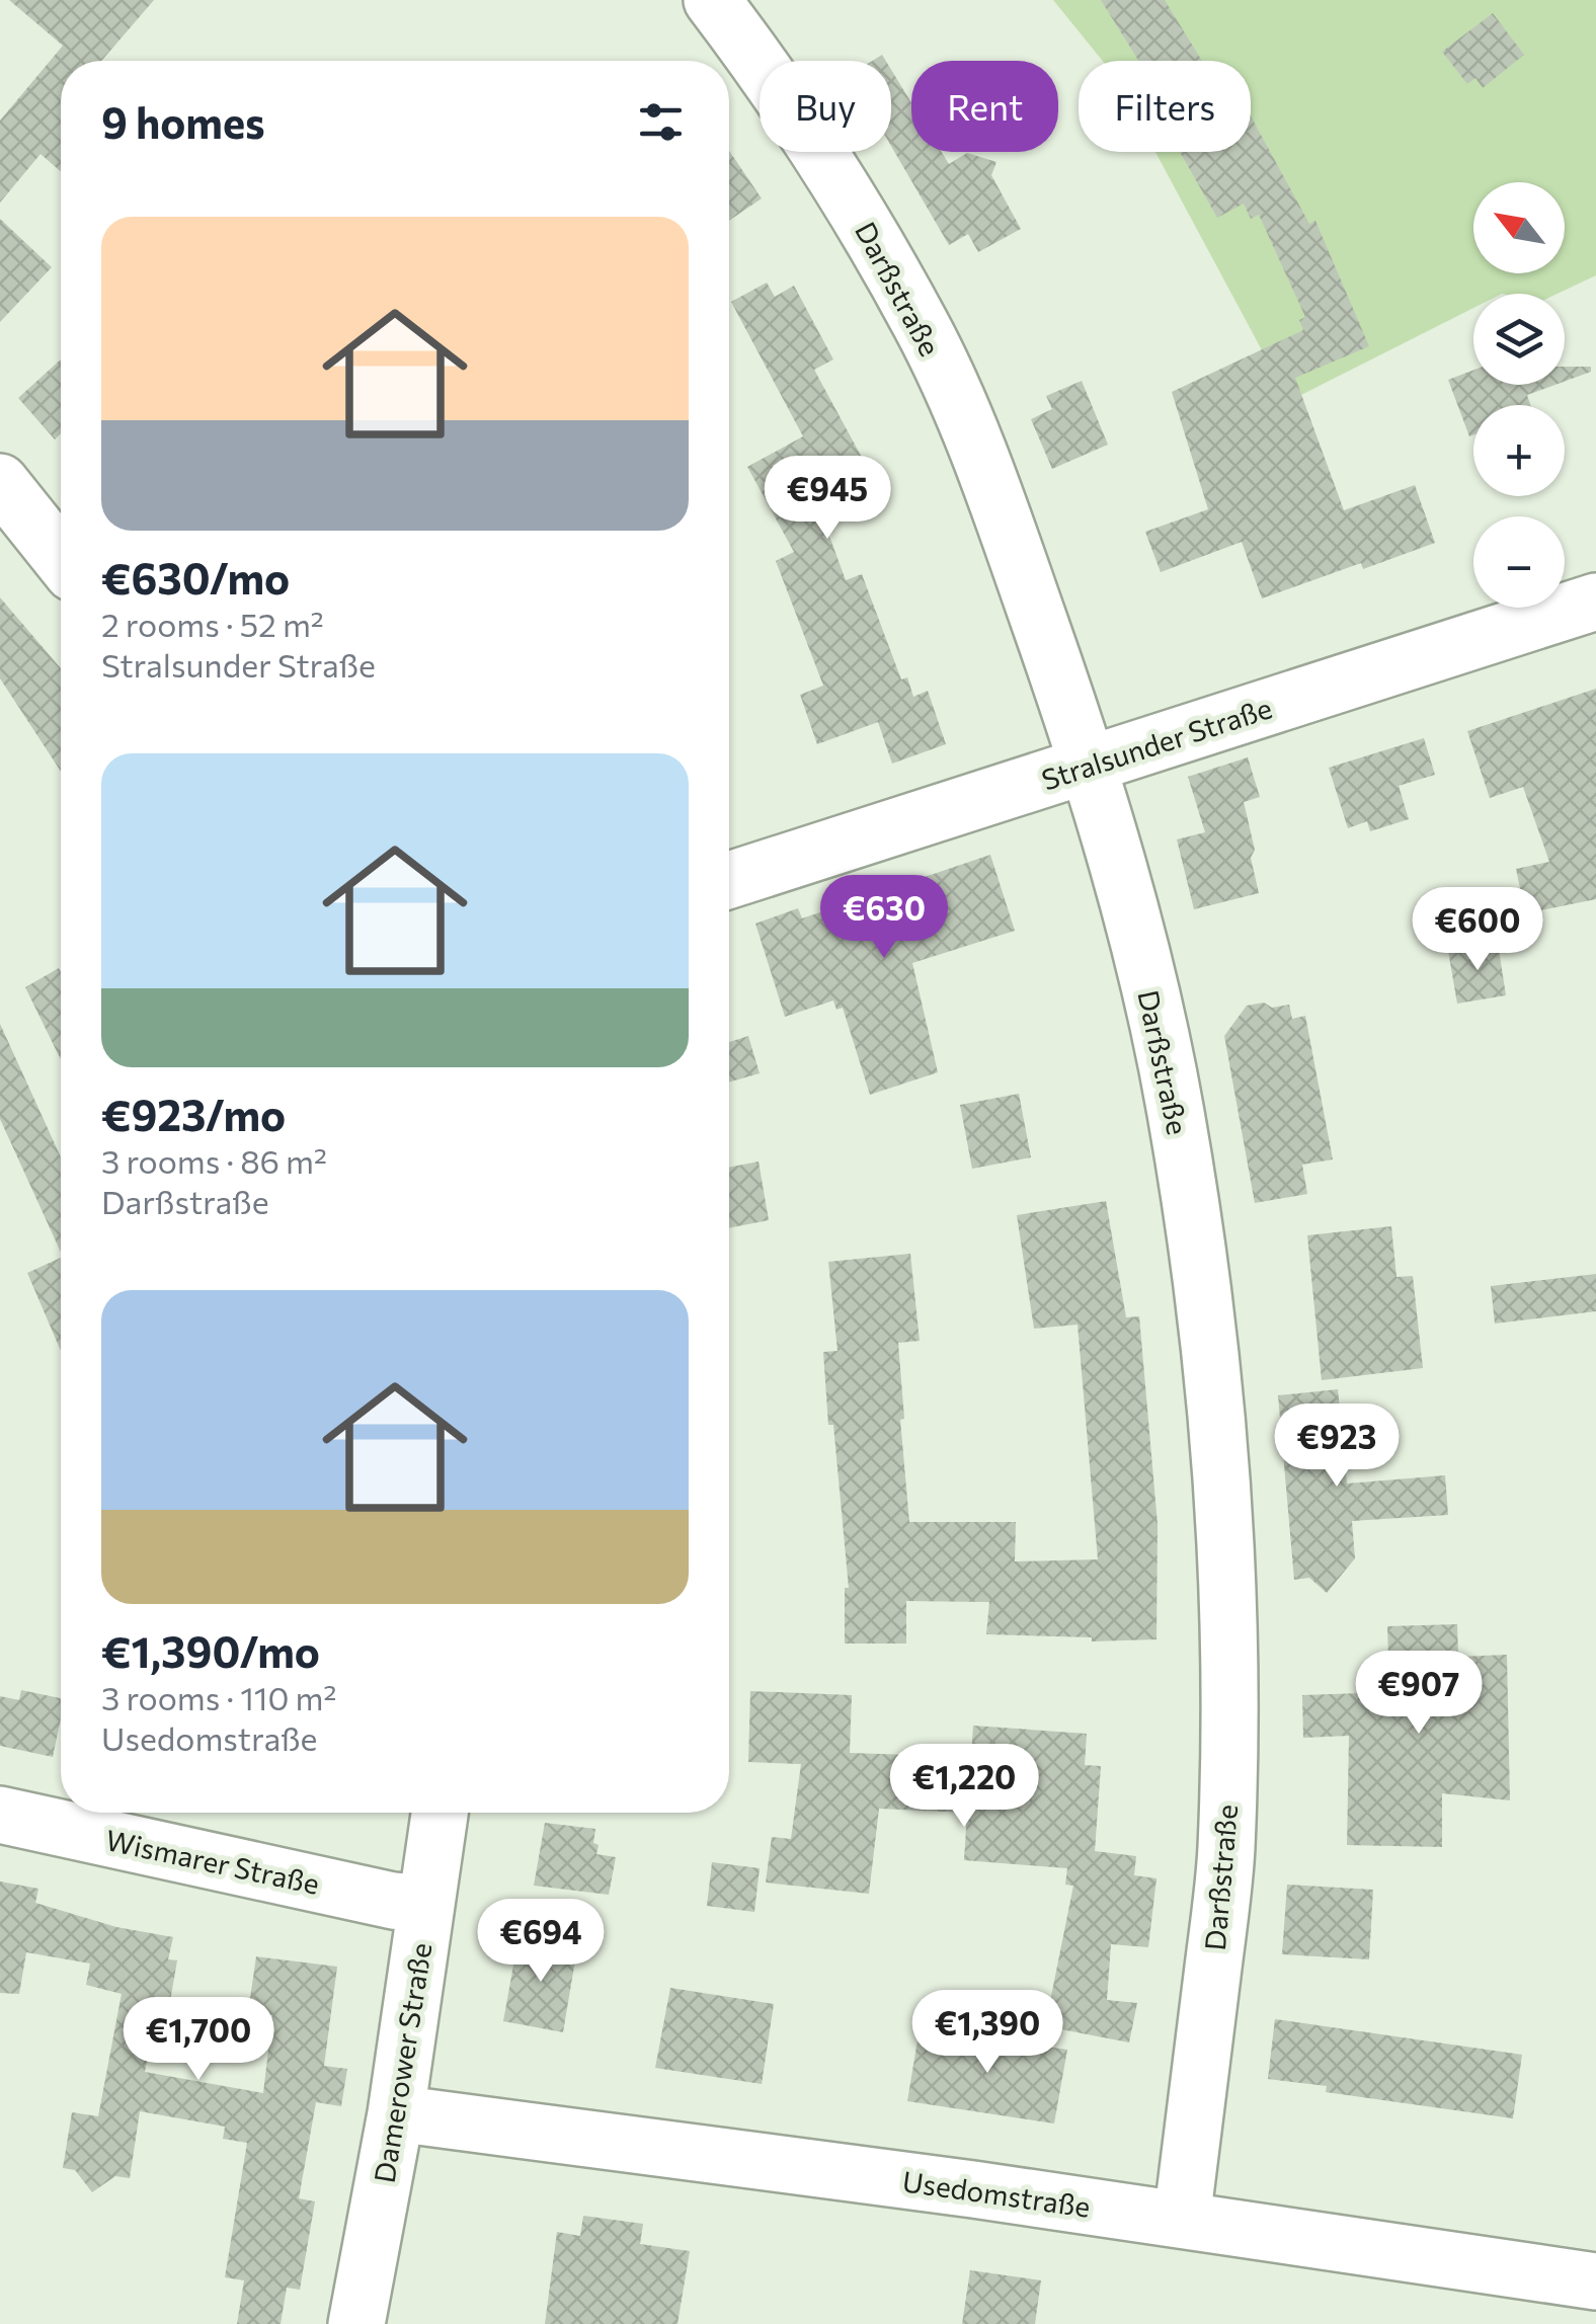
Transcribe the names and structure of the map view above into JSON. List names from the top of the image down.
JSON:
{
  "streets": {
    "street": [
      "Darßstraße",
      "Stralsunder Straße",
      "Wismarer Straße",
      "Damerower Straße",
      "Usedomstraße"
    ]
  },
  "crossings": [
    ["Darßstraße", "Stralsunder Straße"],
    ["Darßstraße", "Usedomstraße"],
    ["Wismarer Straße", "Damerower Straße"],
    ["Damerower Straße", "Usedomstraße"]
  ],
  "north": "top left",
  "page": {
    "chip": ["Buy", "Rent", "Filters"],
    "heading": "9 homes",
    "map_buttons": ["+", "−"],
    "list": [
      {
        "name": "€630/mo",
        "note": "2 rooms · 52 m² · Stralsunder Straße"
      },
      {
        "name": "€923/mo",
        "note": "3 rooms · 86 m² · Darßstraße"
      },
      {
        "name": "€1,390/mo",
        "note": "3 rooms · 110 m² · Usedomstraße"
      }
    ],
    "price": [
      "€945",
      "€630",
      "€600",
      "€923",
      "€907",
      "€1,220",
      "€694",
      "€1,390",
      "€1,700"
    ]
  }
}
